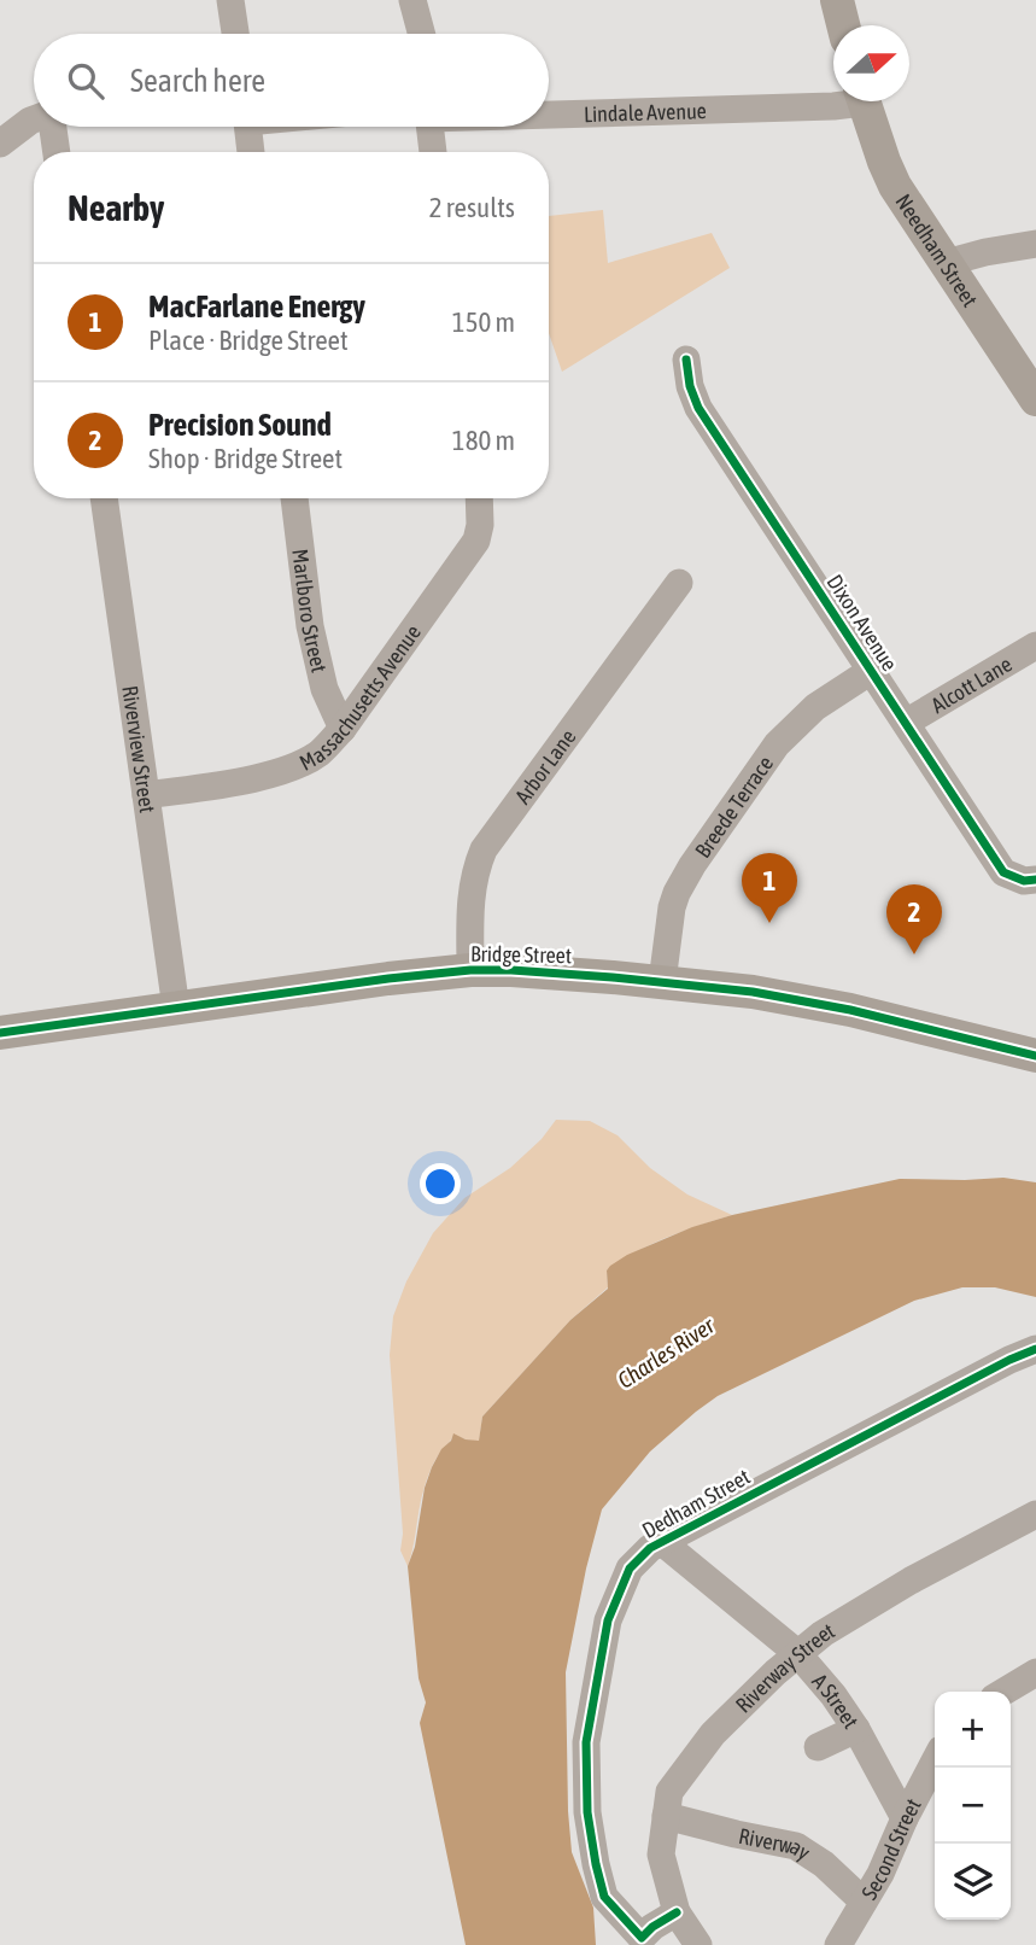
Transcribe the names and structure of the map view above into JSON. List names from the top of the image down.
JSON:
{
  "streets": {
    "main road": ["Needham Street", "Bridge Street"],
    "street": [
      "Lindale Avenue",
      "Marlboro Street",
      "Dixon Avenue",
      "Alcott Lane",
      "Massachusetts Avenue",
      "Riverview Street",
      "Arbor Lane",
      "Breede Terrace",
      "Dedham Street",
      "Riverway Street",
      "A Street",
      "Riverway",
      "Second Street"
    ]
  },
  "crossings": [
    ["Marlboro Street", "Massachusetts Avenue"],
    ["Dixon Avenue", "Alcott Lane"],
    ["Dixon Avenue", "Breede Terrace"],
    ["Massachusetts Avenue", "Riverview Street"],
    ["Riverview Street", "Bridge Street"],
    ["Arbor Lane", "Bridge Street"],
    ["Breede Terrace", "Bridge Street"],
    ["Dedham Street", "Riverway Street"],
    ["Dedham Street", "A Street"],
    ["Riverway Street", "A Street"],
    ["Riverway Street", "Riverway"],
    ["A Street", "Second Street"],
    ["Riverway", "Second Street"]
  ],
  "water": ["Charles River"],
  "north": "right",
  "page": {
    "search": "Search here",
    "heading": ["Nearby", "2 results"],
    "list": [
      {
        "mark": "1",
        "name": "MacFarlane Energy",
        "note": "Place · Bridge Street",
        "value": "150 m"
      },
      {
        "mark": "2",
        "name": "Precision Sound",
        "note": "Shop · Bridge Street",
        "value": "180 m"
      }
    ],
    "pins": ["1", "2"],
    "map_buttons": ["+", "−"]
  }
}
